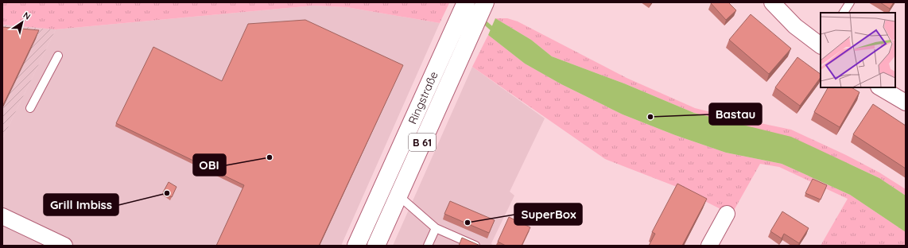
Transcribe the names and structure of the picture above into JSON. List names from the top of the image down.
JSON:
{
  "streets": {
    "main road": ["Ringstraße", "B 61"]
  },
  "places": [
    "Bastau",
    "OBI",
    "Grill Imbiss",
    "SuperBox"
  ],
  "north": "top right"
}
